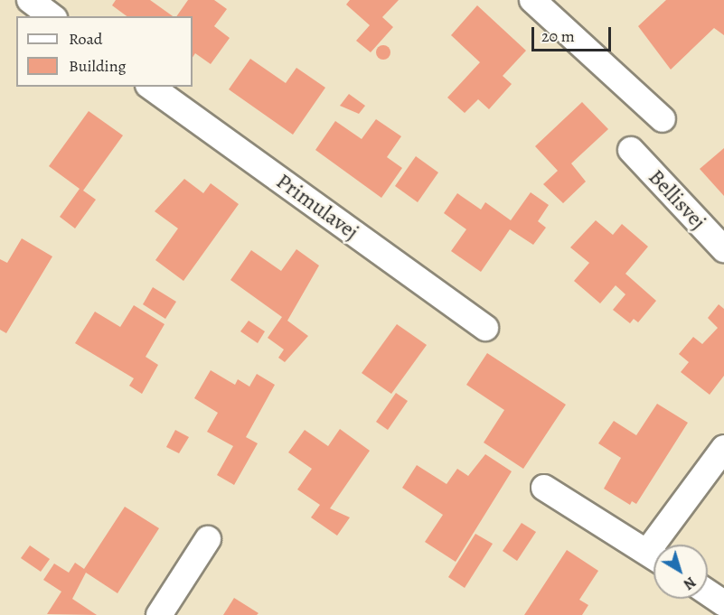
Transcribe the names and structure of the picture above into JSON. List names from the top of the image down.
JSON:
{
  "streets": {
    "street": ["Bellisvej", "Primulavej"]
  },
  "legend": ["Road", "Building"],
  "scale_bar": "20 m",
  "north": "bottom right"
}
